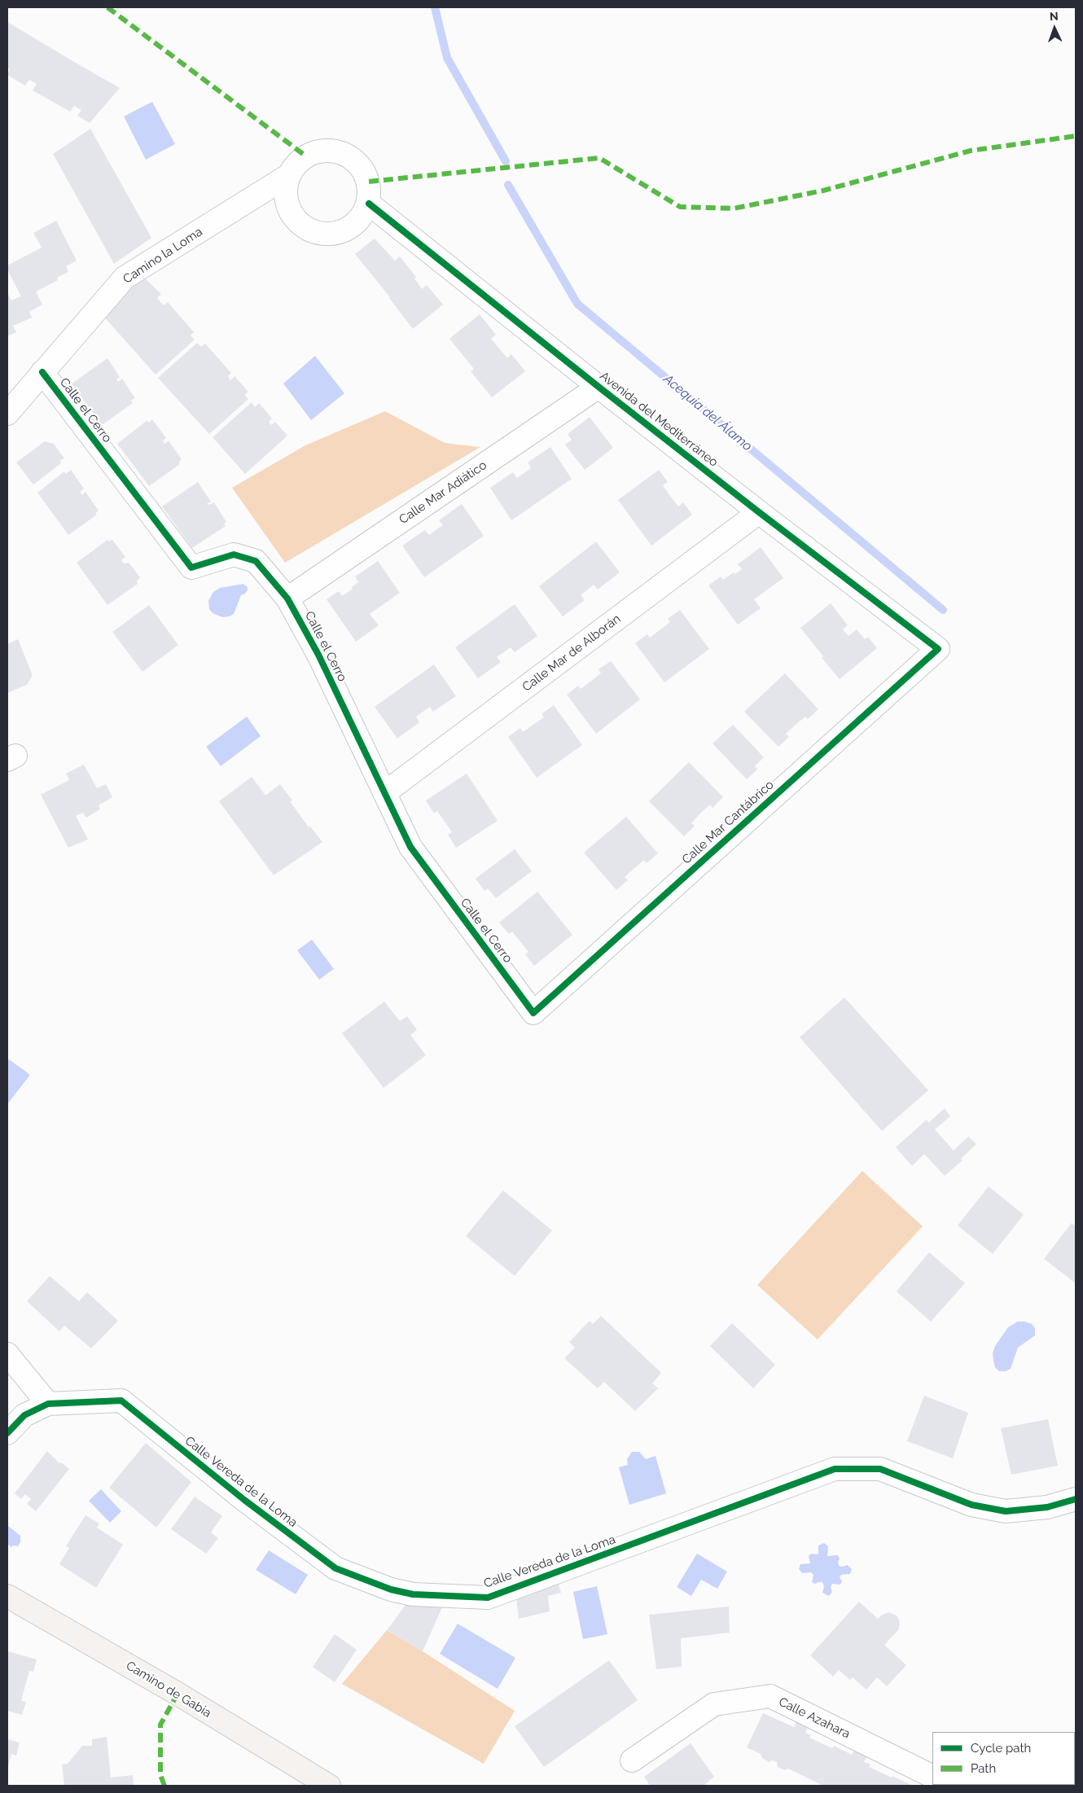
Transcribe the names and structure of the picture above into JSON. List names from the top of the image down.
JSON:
{
  "streets": {
    "street": [
      "Camino la Loma",
      "Calle el Cerro",
      "Avenida del Mediterráneo",
      "Calle Mar Adiático",
      "Calle Mar de Alborán",
      "Calle Mar Cantábrico",
      "Calle Vereda de la Loma",
      "Camino de Gabia",
      "Calle Azahara"
    ]
  },
  "crossings": [
    ["Camino la Loma", "Calle el Cerro"],
    ["Camino la Loma", "Avenida del Mediterráneo"],
    ["Calle el Cerro", "Calle Mar Adiático"],
    ["Calle el Cerro", "Calle Mar de Alborán"],
    ["Calle el Cerro", "Calle Mar Cantábrico"],
    ["Avenida del Mediterráneo", "Calle Mar Adiático"],
    ["Avenida del Mediterráneo", "Calle Mar de Alborán"],
    ["Avenida del Mediterráneo", "Calle Mar Cantábrico"]
  ],
  "water": ["Acequia del Álamo"],
  "legend": ["Cycle path", "Path"],
  "north": "top"
}
